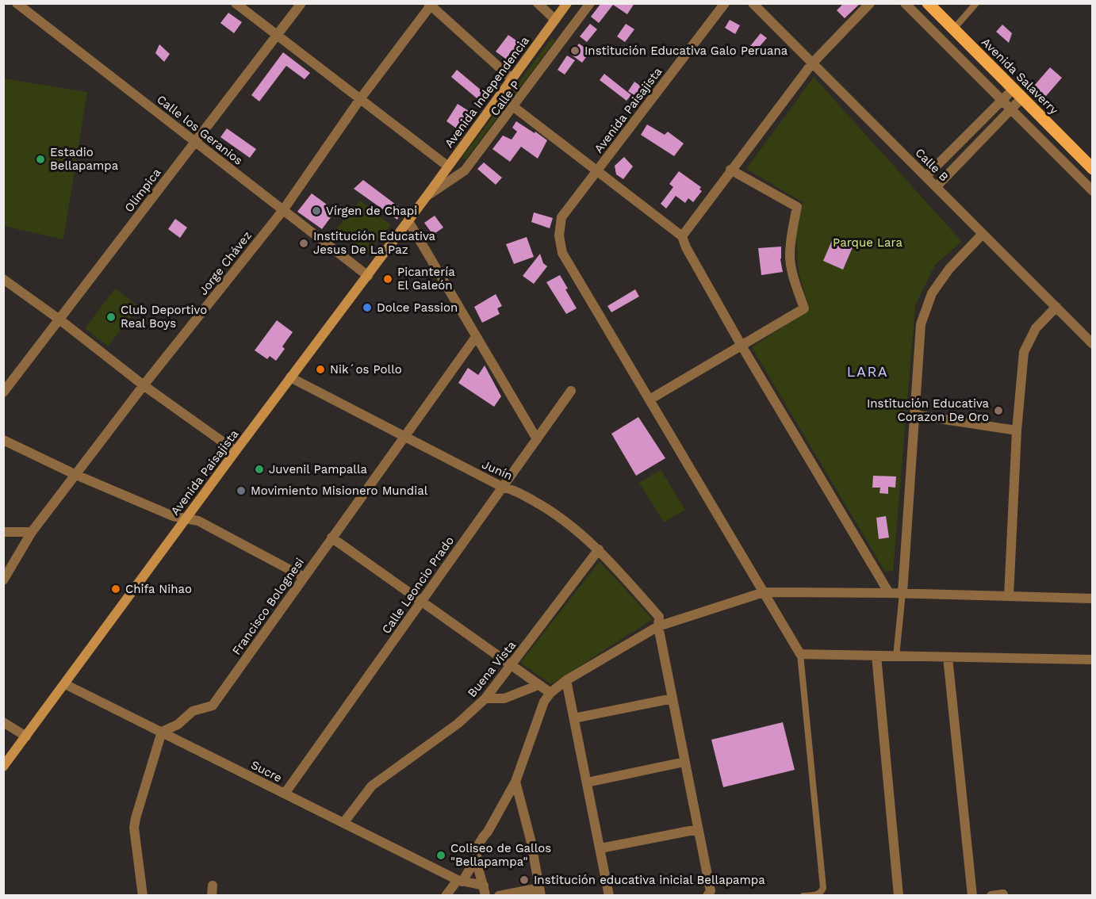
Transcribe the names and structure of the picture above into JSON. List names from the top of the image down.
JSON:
{
  "streets": {
    "main road": ["Avenida Salaverry", "Avenida Independencia", "Avenida Paisajista"],
    "street": [
      "Calle P",
      "Calle los Geranios",
      "Calle B",
      "Olímpica",
      "Jorge Chávez",
      "Junín",
      "Calle Leoncio Prado",
      "Francisco Bolognesi",
      "Buena Vista",
      "Sucre"
    ]
  },
  "crossings": [
    ["Avenida Independencia", "Calle P"],
    ["Avenida Independencia", "Avenida Paisajista"],
    ["Calle P", "Avenida Paisajista"],
    ["Avenida Paisajista", "Calle los Geranios"],
    ["Avenida Paisajista", "Junín"],
    ["Avenida Paisajista", "Sucre"],
    ["Calle los Geranios", "Olímpica"],
    ["Calle los Geranios", "Jorge Chávez"],
    ["Junín", "Calle Leoncio Prado"],
    ["Junín", "Francisco Bolognesi"],
    ["Junín", "Buena Vista"],
    ["Calle Leoncio Prado", "Sucre"],
    ["Francisco Bolognesi", "Sucre"],
    ["Buena Vista", "Sucre"]
  ],
  "districts": ["LARA"],
  "parks": ["Parque Lara"],
  "places": [
    "Institución Educativa Galo Peruana",
    "Estadio Bellapampa",
    "Vírgen de Chapi",
    "Institución Educativa Jesus De La Paz",
    "Picantería El Galeón",
    "Dolce Passion",
    "Club Deportivo Real Boys",
    "Nik´os Pollo",
    "Institución Educativa Corazon De Oro",
    "Juvenil Pampalla",
    "Movimiento Misionero Mundial",
    "Chifa Nihao",
    "Coliseo de Gallos \"Bellapampa\"",
    "Institución educativa inicial Bellapampa"
  ]
}
